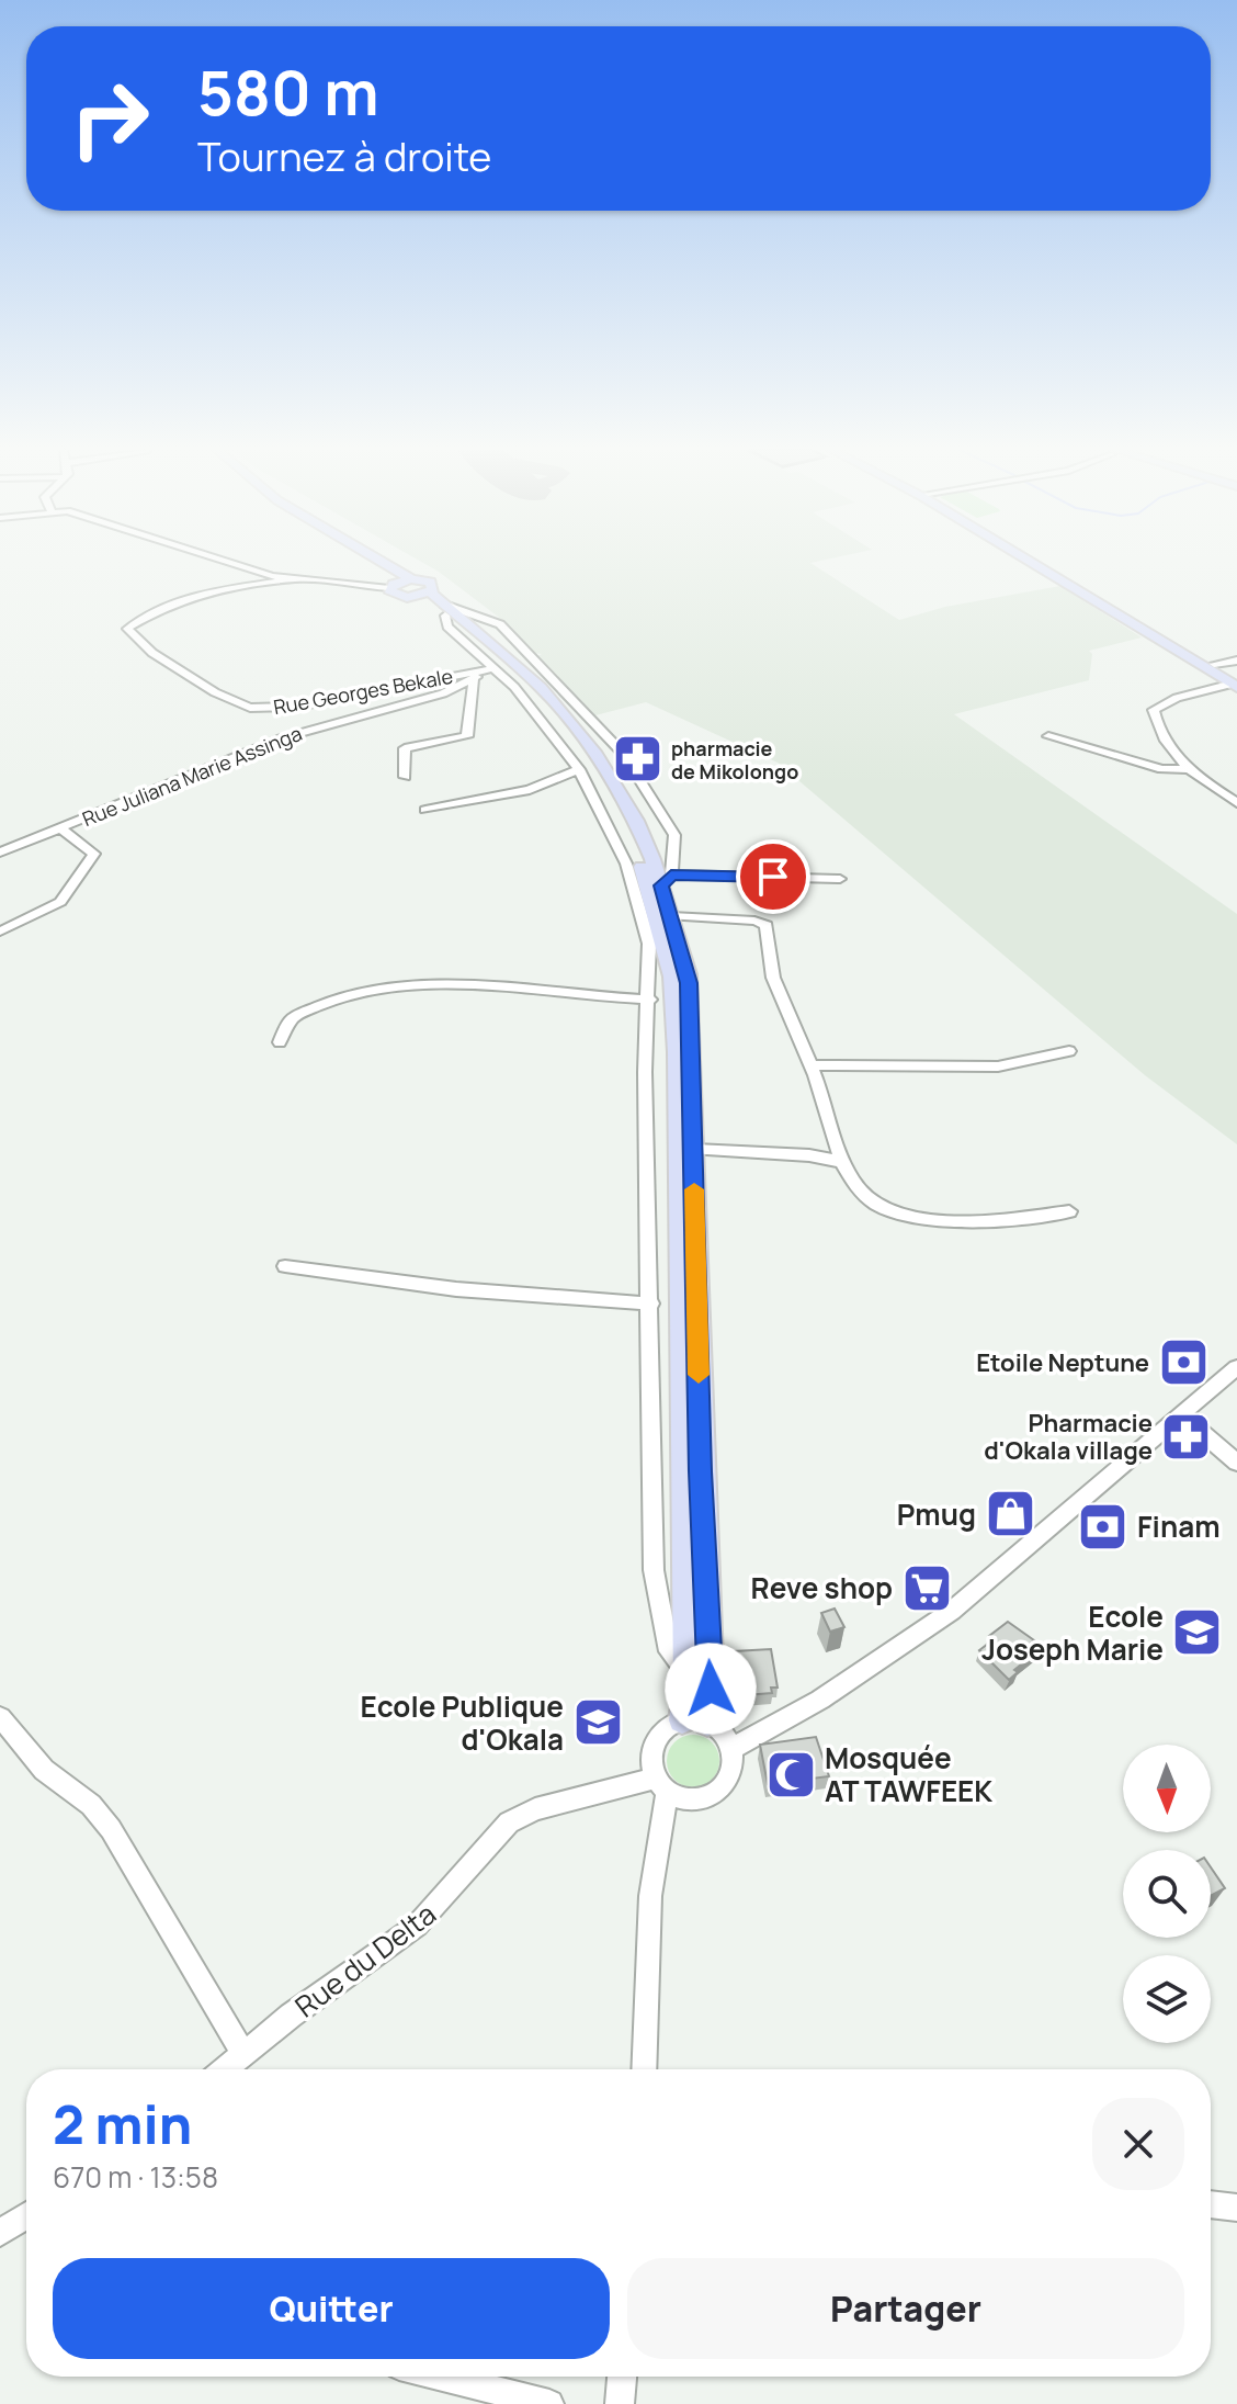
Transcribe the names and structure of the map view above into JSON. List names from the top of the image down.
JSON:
{
  "streets": {
    "street": ["Rue Georges Bekale", "Rue Juliana Marie Assinga", "Rue du Delta"]
  },
  "crossings": [
    ["Rue Georges Bekale", "Rue Juliana Marie Assinga"]
  ],
  "places": {
    "pharmacy": ["pharmacie de Mikolongo", "Pharmacie d'Okala village"],
    "bank": ["Etoile Neptune", "Finam"],
    "shop": ["Pmug"],
    "supermarket": ["Reve shop"],
    "school or university": ["Ecole Joseph Marie", "Ecole Publique d'Okala"],
    "mosque": ["Mosquée AT TAWFEEK"]
  },
  "north": "bottom",
  "page": {
    "turn": ["580 m", "Tournez à droite"],
    "heading": ["2 min", "670 m · 13:58"],
    "buttons": ["Quitter", "Partager"]
  }
}
